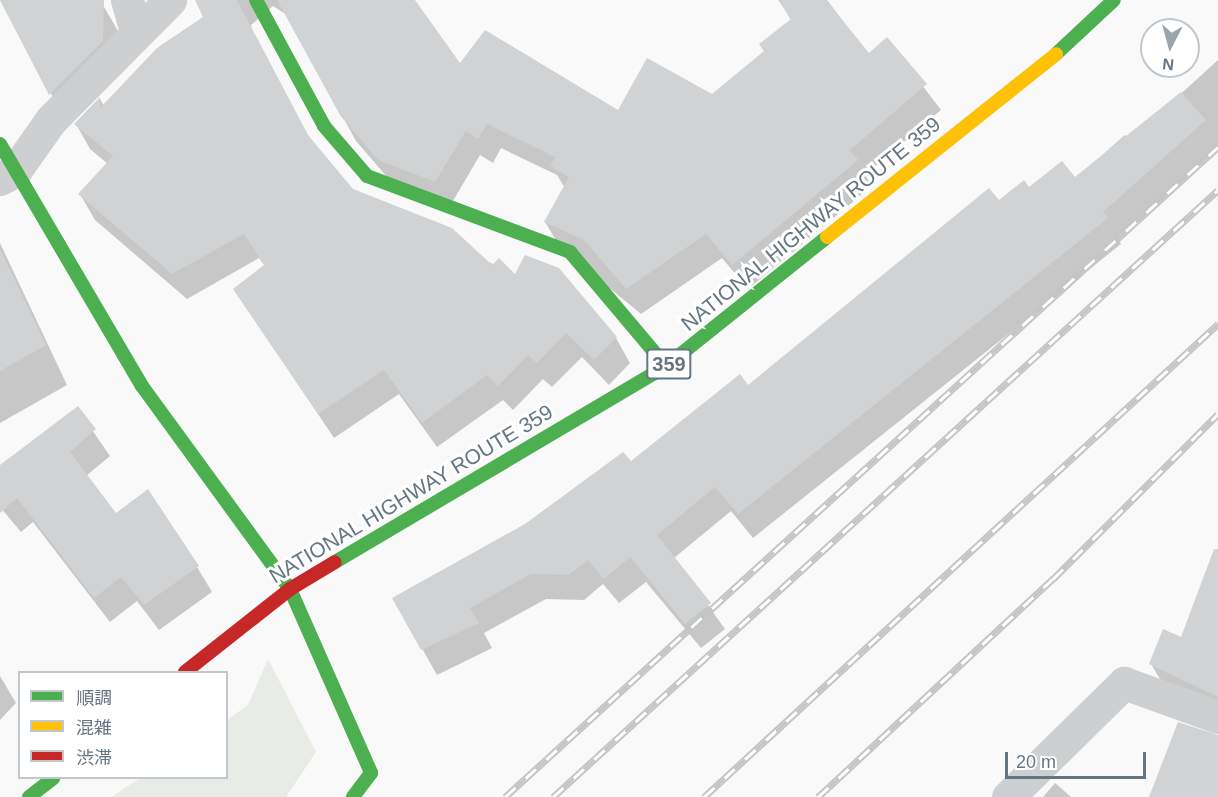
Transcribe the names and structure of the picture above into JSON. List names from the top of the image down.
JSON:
{
  "streets": {
    "main road": ["NATIONAL HIGHWAY ROUTE 359", "359"]
  },
  "legend": ["順調", "混雑", "渋滞"],
  "scale_bar": "20 m",
  "north": "bottom"
}
